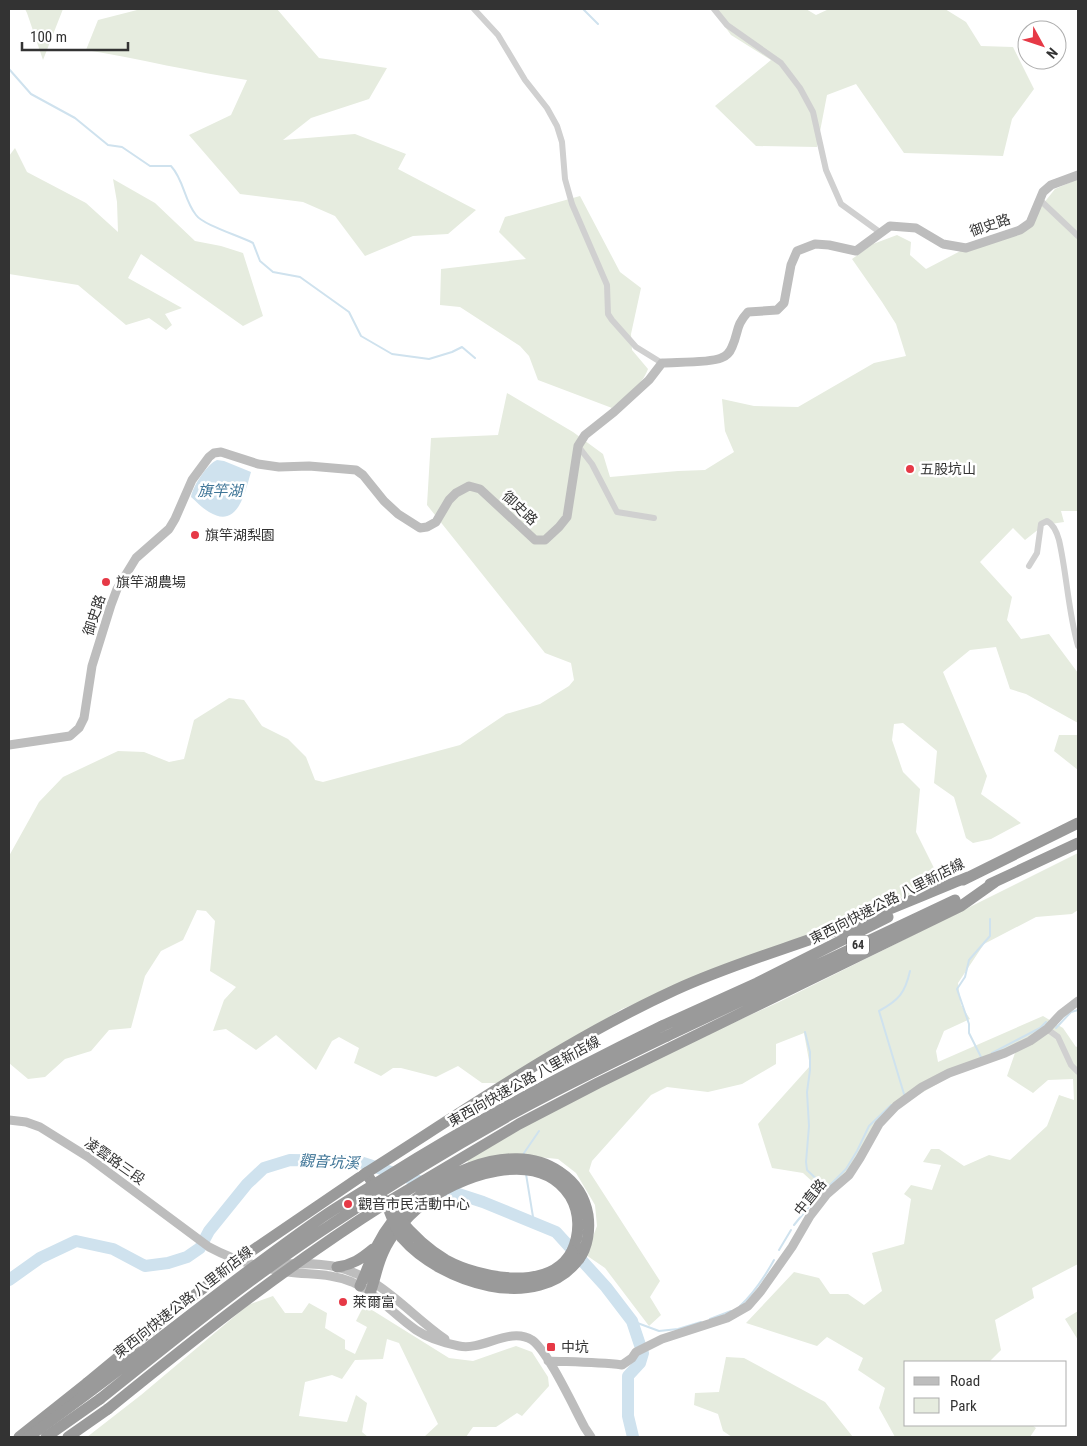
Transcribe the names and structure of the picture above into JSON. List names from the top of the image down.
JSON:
{
  "streets": {
    "highway": ["東西向快速公路 八里新店線", "64"],
    "street": ["御史路", "凌雲路三段", "中直路"]
  },
  "water": ["旗竿湖", "觀音坑溪"],
  "places": {
    "other": [
      "五股坑山",
      "旗竿湖梨園",
      "旗竿湖農場",
      "觀音市民活動中心",
      "萊爾富"
    ],
    "transit": ["中坑"]
  },
  "legend": ["Road", "Park"],
  "scale_bar": "100 m",
  "north": "bottom right"
}
